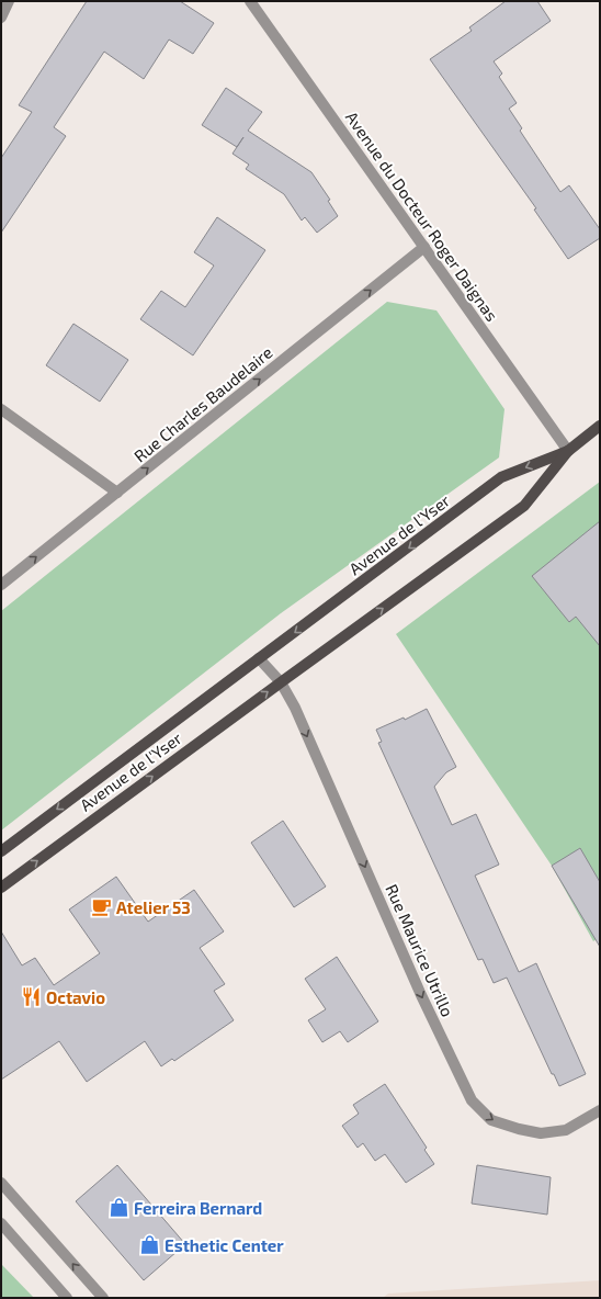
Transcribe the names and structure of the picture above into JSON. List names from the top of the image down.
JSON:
{
  "streets": {
    "main road": ["Avenue de l'Yser"],
    "street": ["Avenue du Docteur Roger Daignas", "Rue Charles Baudelaire", "Rue Maurice Utrillo"]
  },
  "crossings": [
    ["Avenue du Docteur Roger Daignas", "Rue Charles Baudelaire"],
    ["Avenue du Docteur Roger Daignas", "Avenue de l'Yser"],
    ["Avenue de l'Yser", "Rue Maurice Utrillo"]
  ],
  "one_way": ["Rue Charles Baudelaire", "Rue Maurice Utrillo"],
  "places": {
    "cafe": ["Atelier 53"],
    "restaurant": ["Octavio"],
    "shop": ["Ferreira Bernard", "Esthetic Center"]
  }
}
